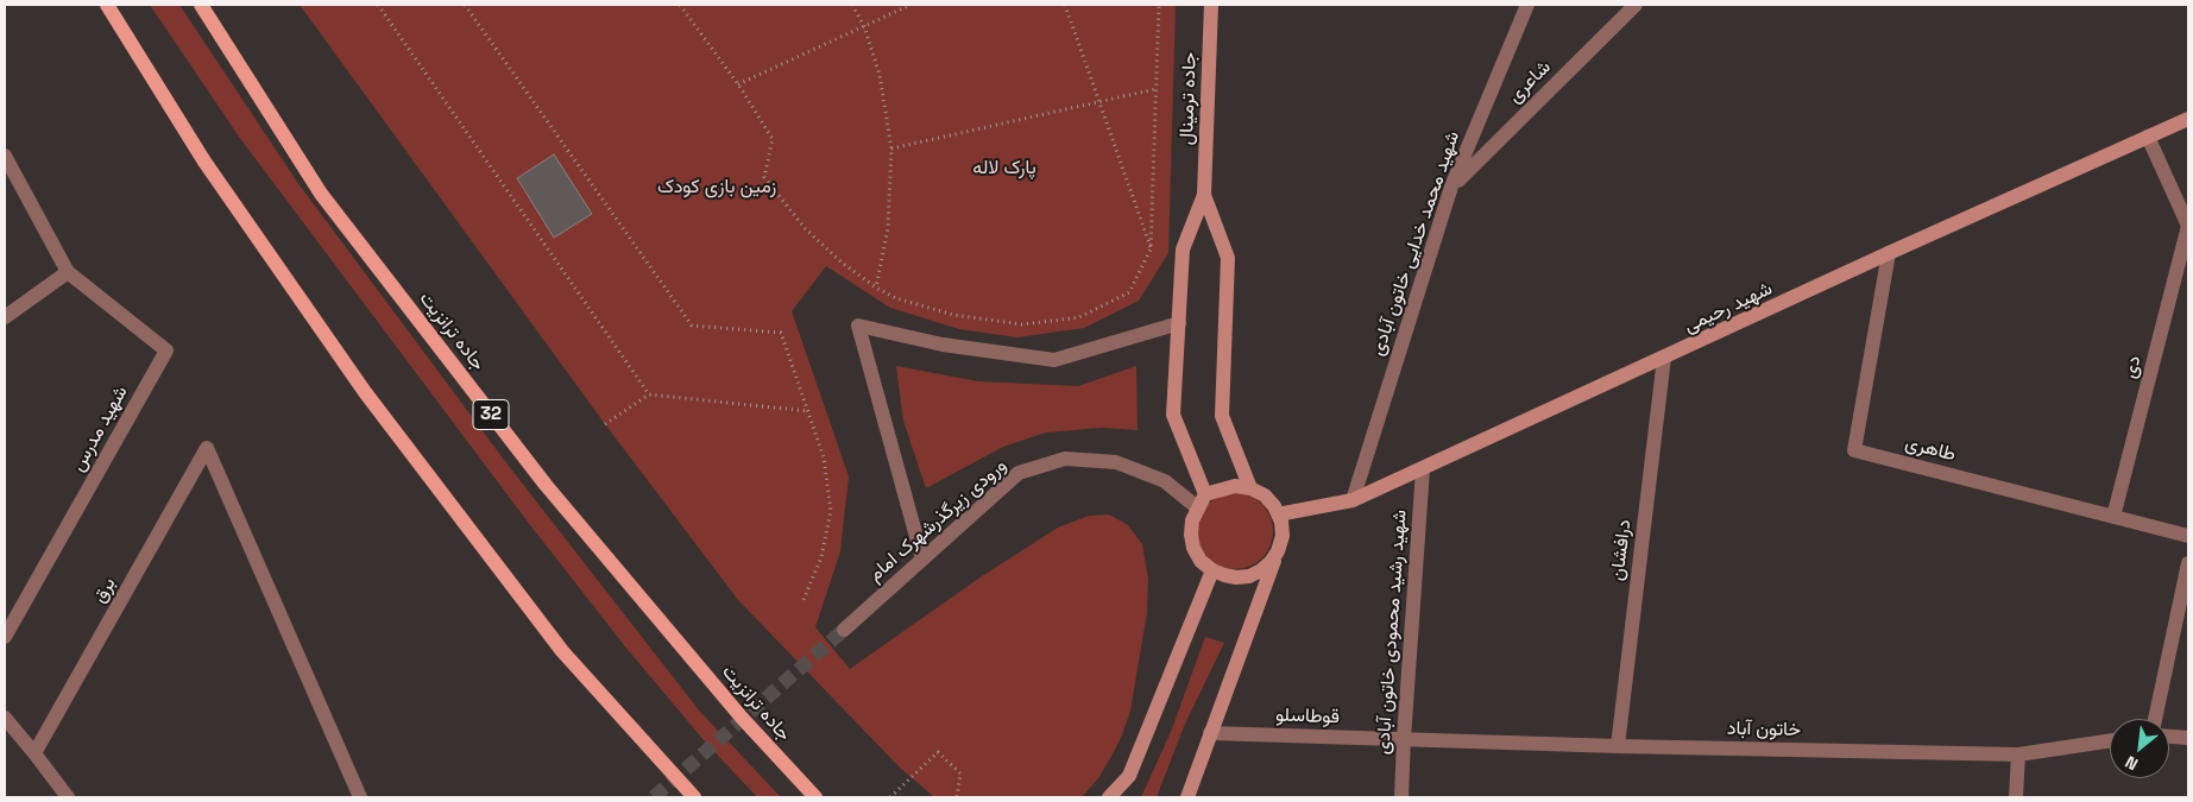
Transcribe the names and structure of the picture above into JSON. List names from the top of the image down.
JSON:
{
  "streets": {
    "main road": [
      "جاده ترمینال",
      "شهید رحیمی",
      "جاده ترانزیت",
      "32"
    ],
    "street": [
      "شاعری",
      "شهید محمد خدایی خاتون آبادی",
      "دی",
      "شهید مدرس",
      "طاهری",
      "ورودی زیرگذرشهرک امام",
      "درافشان",
      "برق",
      "شهید رشید محمودی خاتون آبادی",
      "قوطاسلو",
      "خاتون آباد"
    ]
  },
  "crossings": [
    ["شاعری", "شهید محمد خدایی خاتون آبادی"],
    ["شهید محمد خدایی خاتون آبادی", "شهید رحیمی"],
    ["شهید رحیمی", "طاهری"],
    ["شهید رحیمی", "ورودی زیرگذرشهرک امام"],
    ["شهید رحیمی", "درافشان"],
    ["شهید رحیمی", "شهید رشید محمودی خاتون آبادی"],
    ["دی", "طاهری"],
    ["درافشان", "خاتون آباد"],
    ["شهید رشید محمودی خاتون آبادی", "قوطاسلو"],
    ["شهید رشید محمودی خاتون آبادی", "خاتون آباد"],
    ["قوطاسلو", "خاتون آباد"]
  ],
  "parks": ["پارک لاله", "زمین بازی کودک"],
  "north": "bottom left"
}
